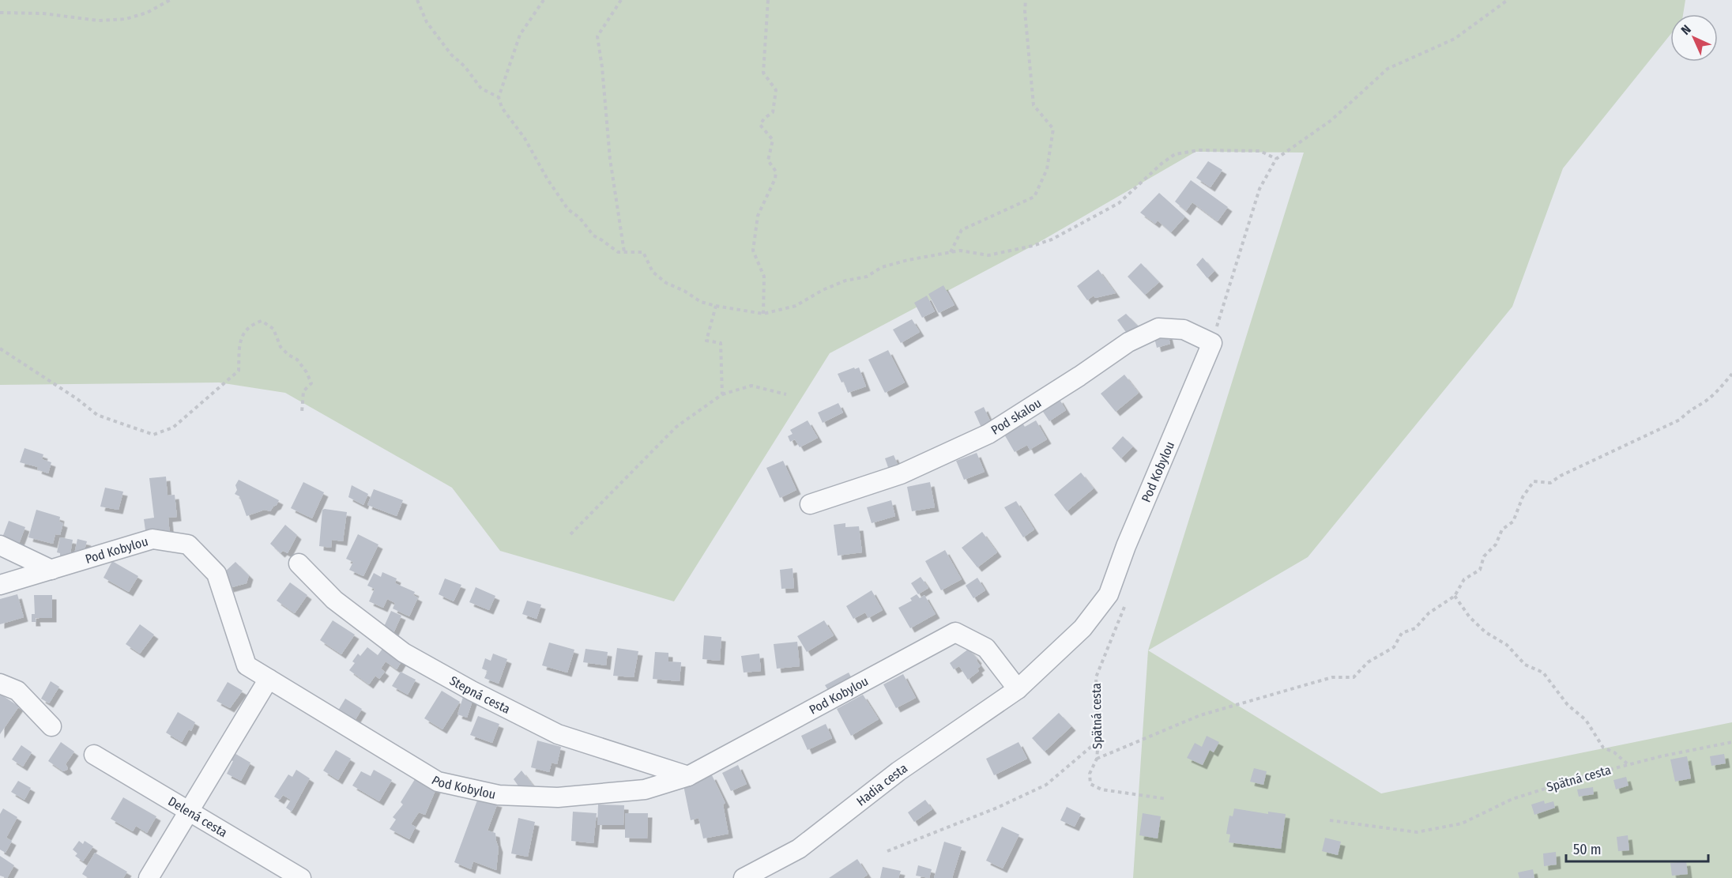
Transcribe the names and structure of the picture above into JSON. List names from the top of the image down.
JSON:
{
  "streets": {
    "street": [
      "Pod skalou",
      "Pod Kobylou",
      "Stepná cesta",
      "Hadia cesta",
      "Delená cesta"
    ],
    "path": ["Spätná cesta"]
  },
  "crossings": [
    ["Pod skalou", "Pod Kobylou"],
    ["Pod Kobylou", "Stepná cesta"],
    ["Pod Kobylou", "Hadia cesta"]
  ],
  "scale_bar": "50 m",
  "north": "top left"
}
